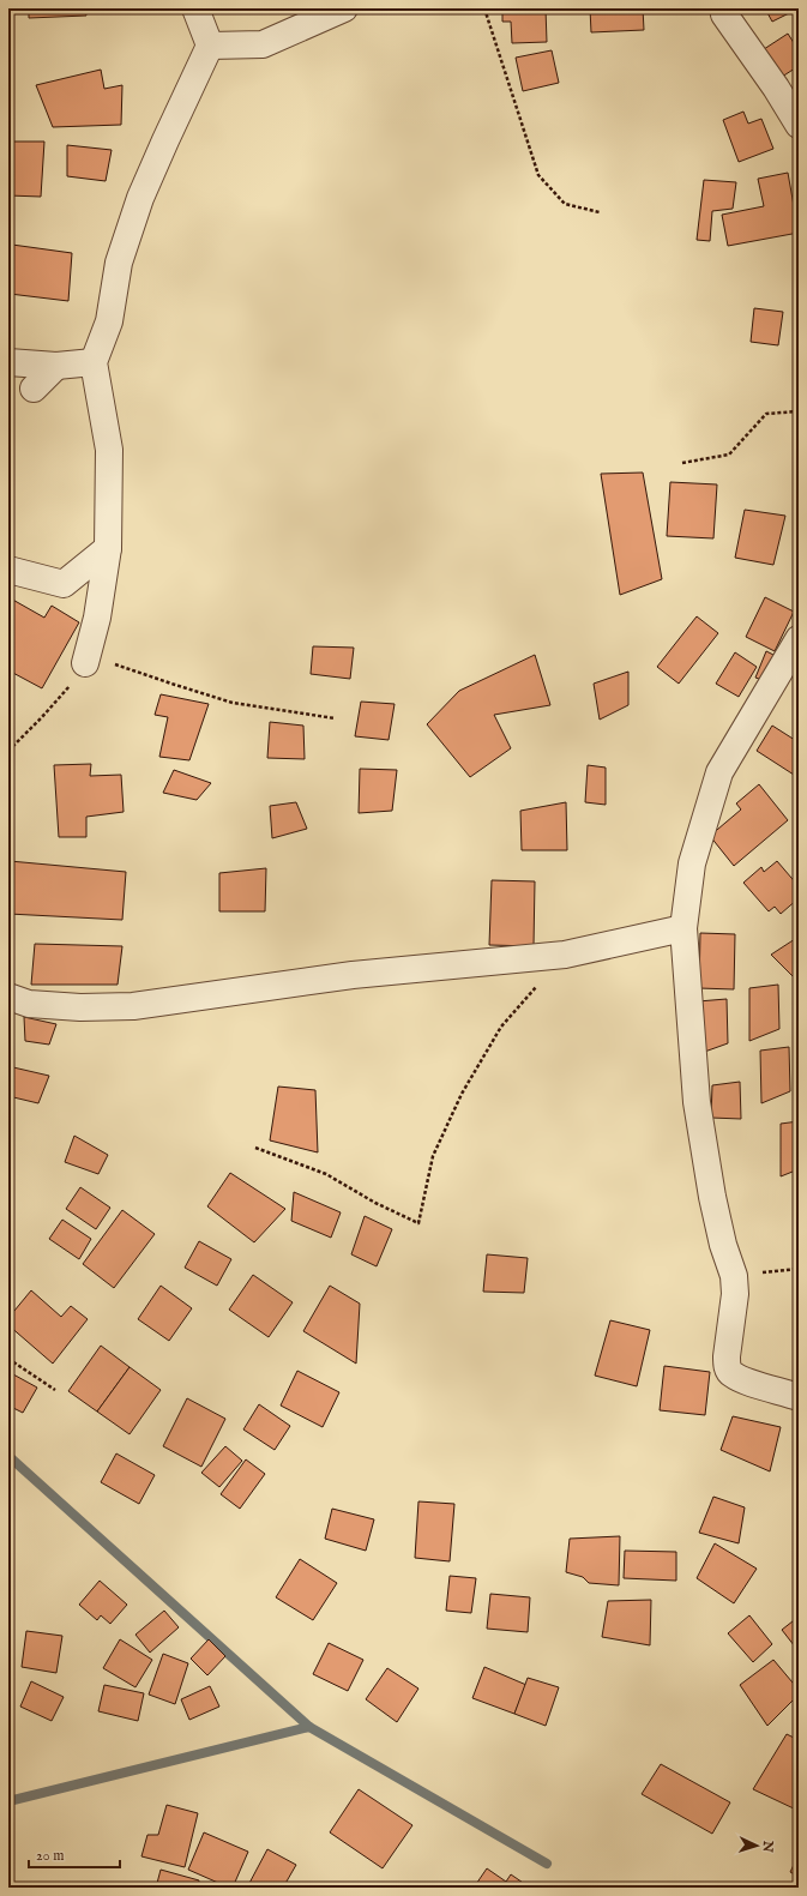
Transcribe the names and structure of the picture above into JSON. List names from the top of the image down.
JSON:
{
  "scale_bar": "20 m",
  "north": "right"
}
